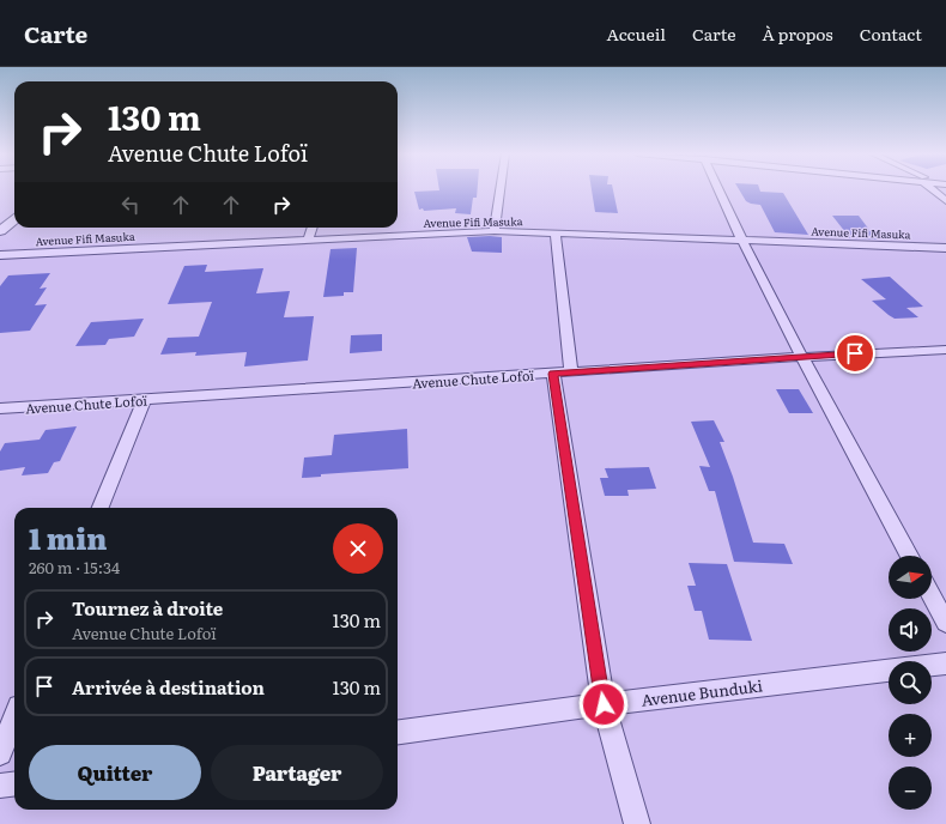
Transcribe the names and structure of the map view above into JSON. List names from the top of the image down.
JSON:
{
  "streets": {
    "street": ["Avenue Fifi Masuka", "Avenue Chute Lofoï", "Avenue Bunduki"]
  },
  "north": "right",
  "page": {
    "header": "Carte",
    "nav": [
      "Accueil",
      "Carte",
      "À propos",
      "Contact"
    ],
    "turn": ["130 m", "Avenue Chute Lofoï"],
    "heading": ["1 min", "260 m · 15:34"],
    "map_buttons": ["+", "−"],
    "list": [
      {
        "name": "Tournez à droite",
        "note": "Avenue Chute Lofoï",
        "value": "130 m"
      },
      {
        "name": "Arrivée à destination",
        "value": "130 m"
      }
    ],
    "buttons": ["Quitter", "Partager"]
  }
}
